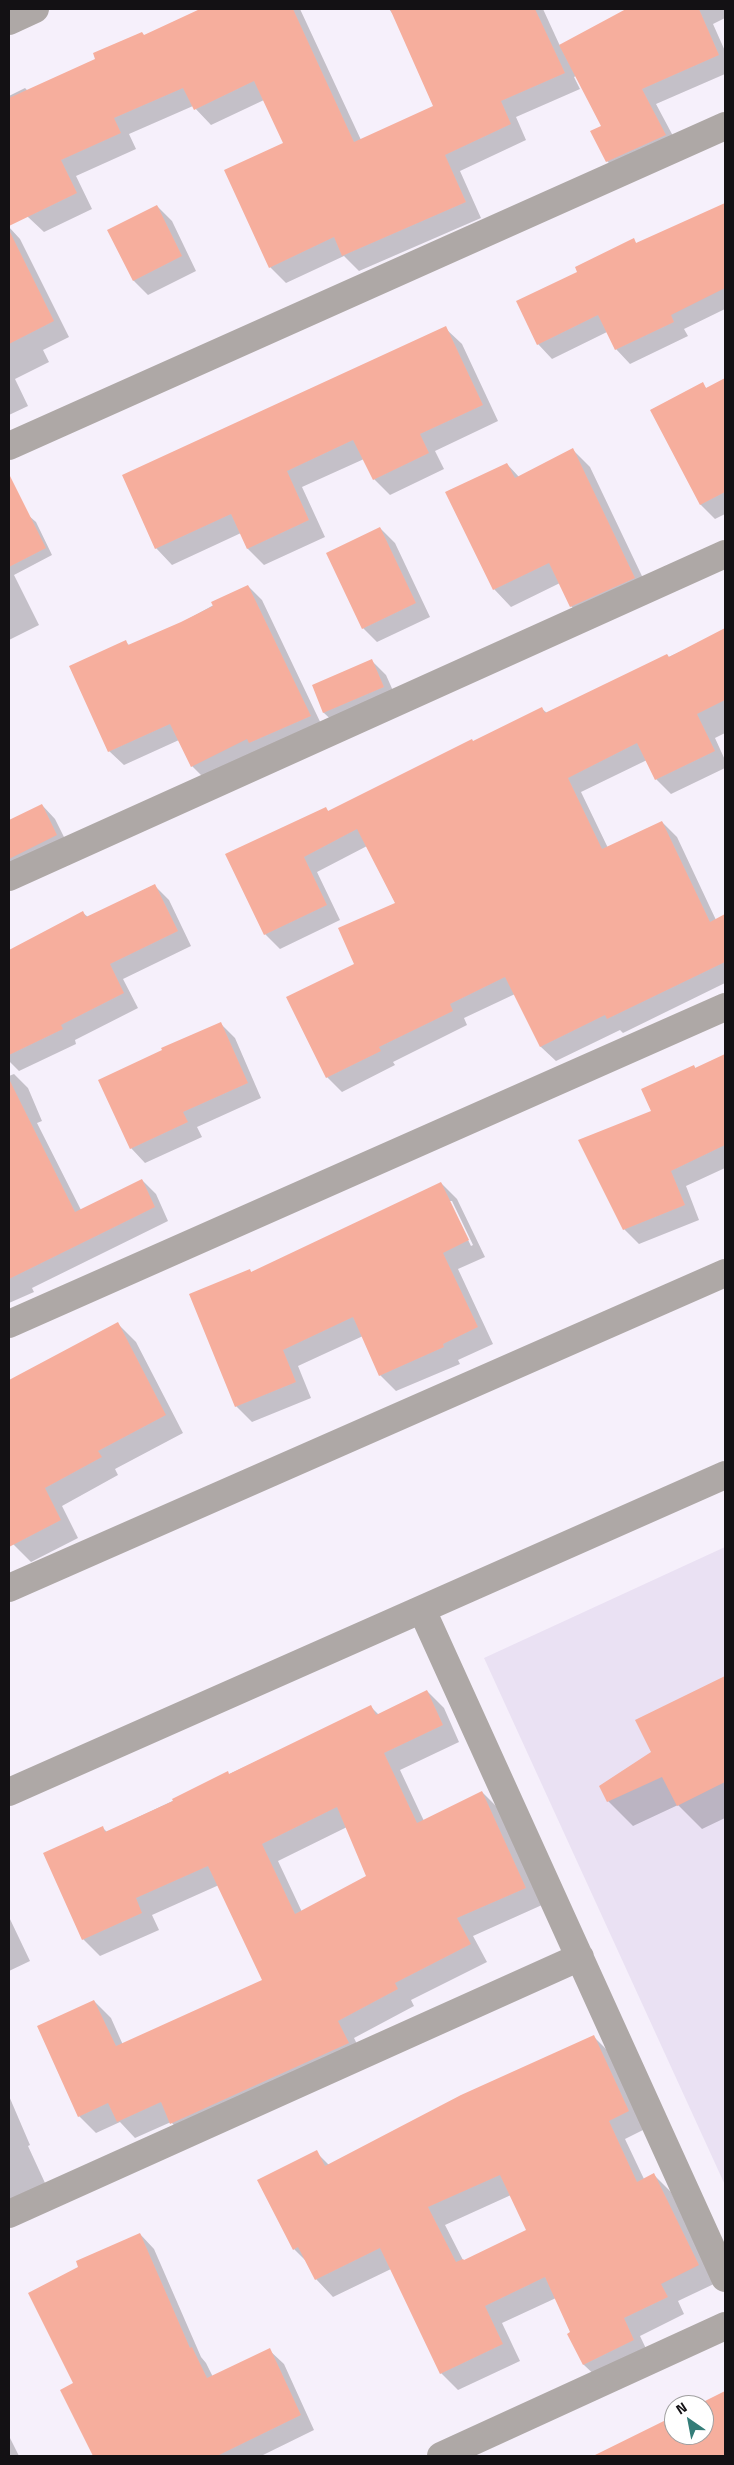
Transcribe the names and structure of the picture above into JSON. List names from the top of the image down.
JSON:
{
  "north": "top left"
}
